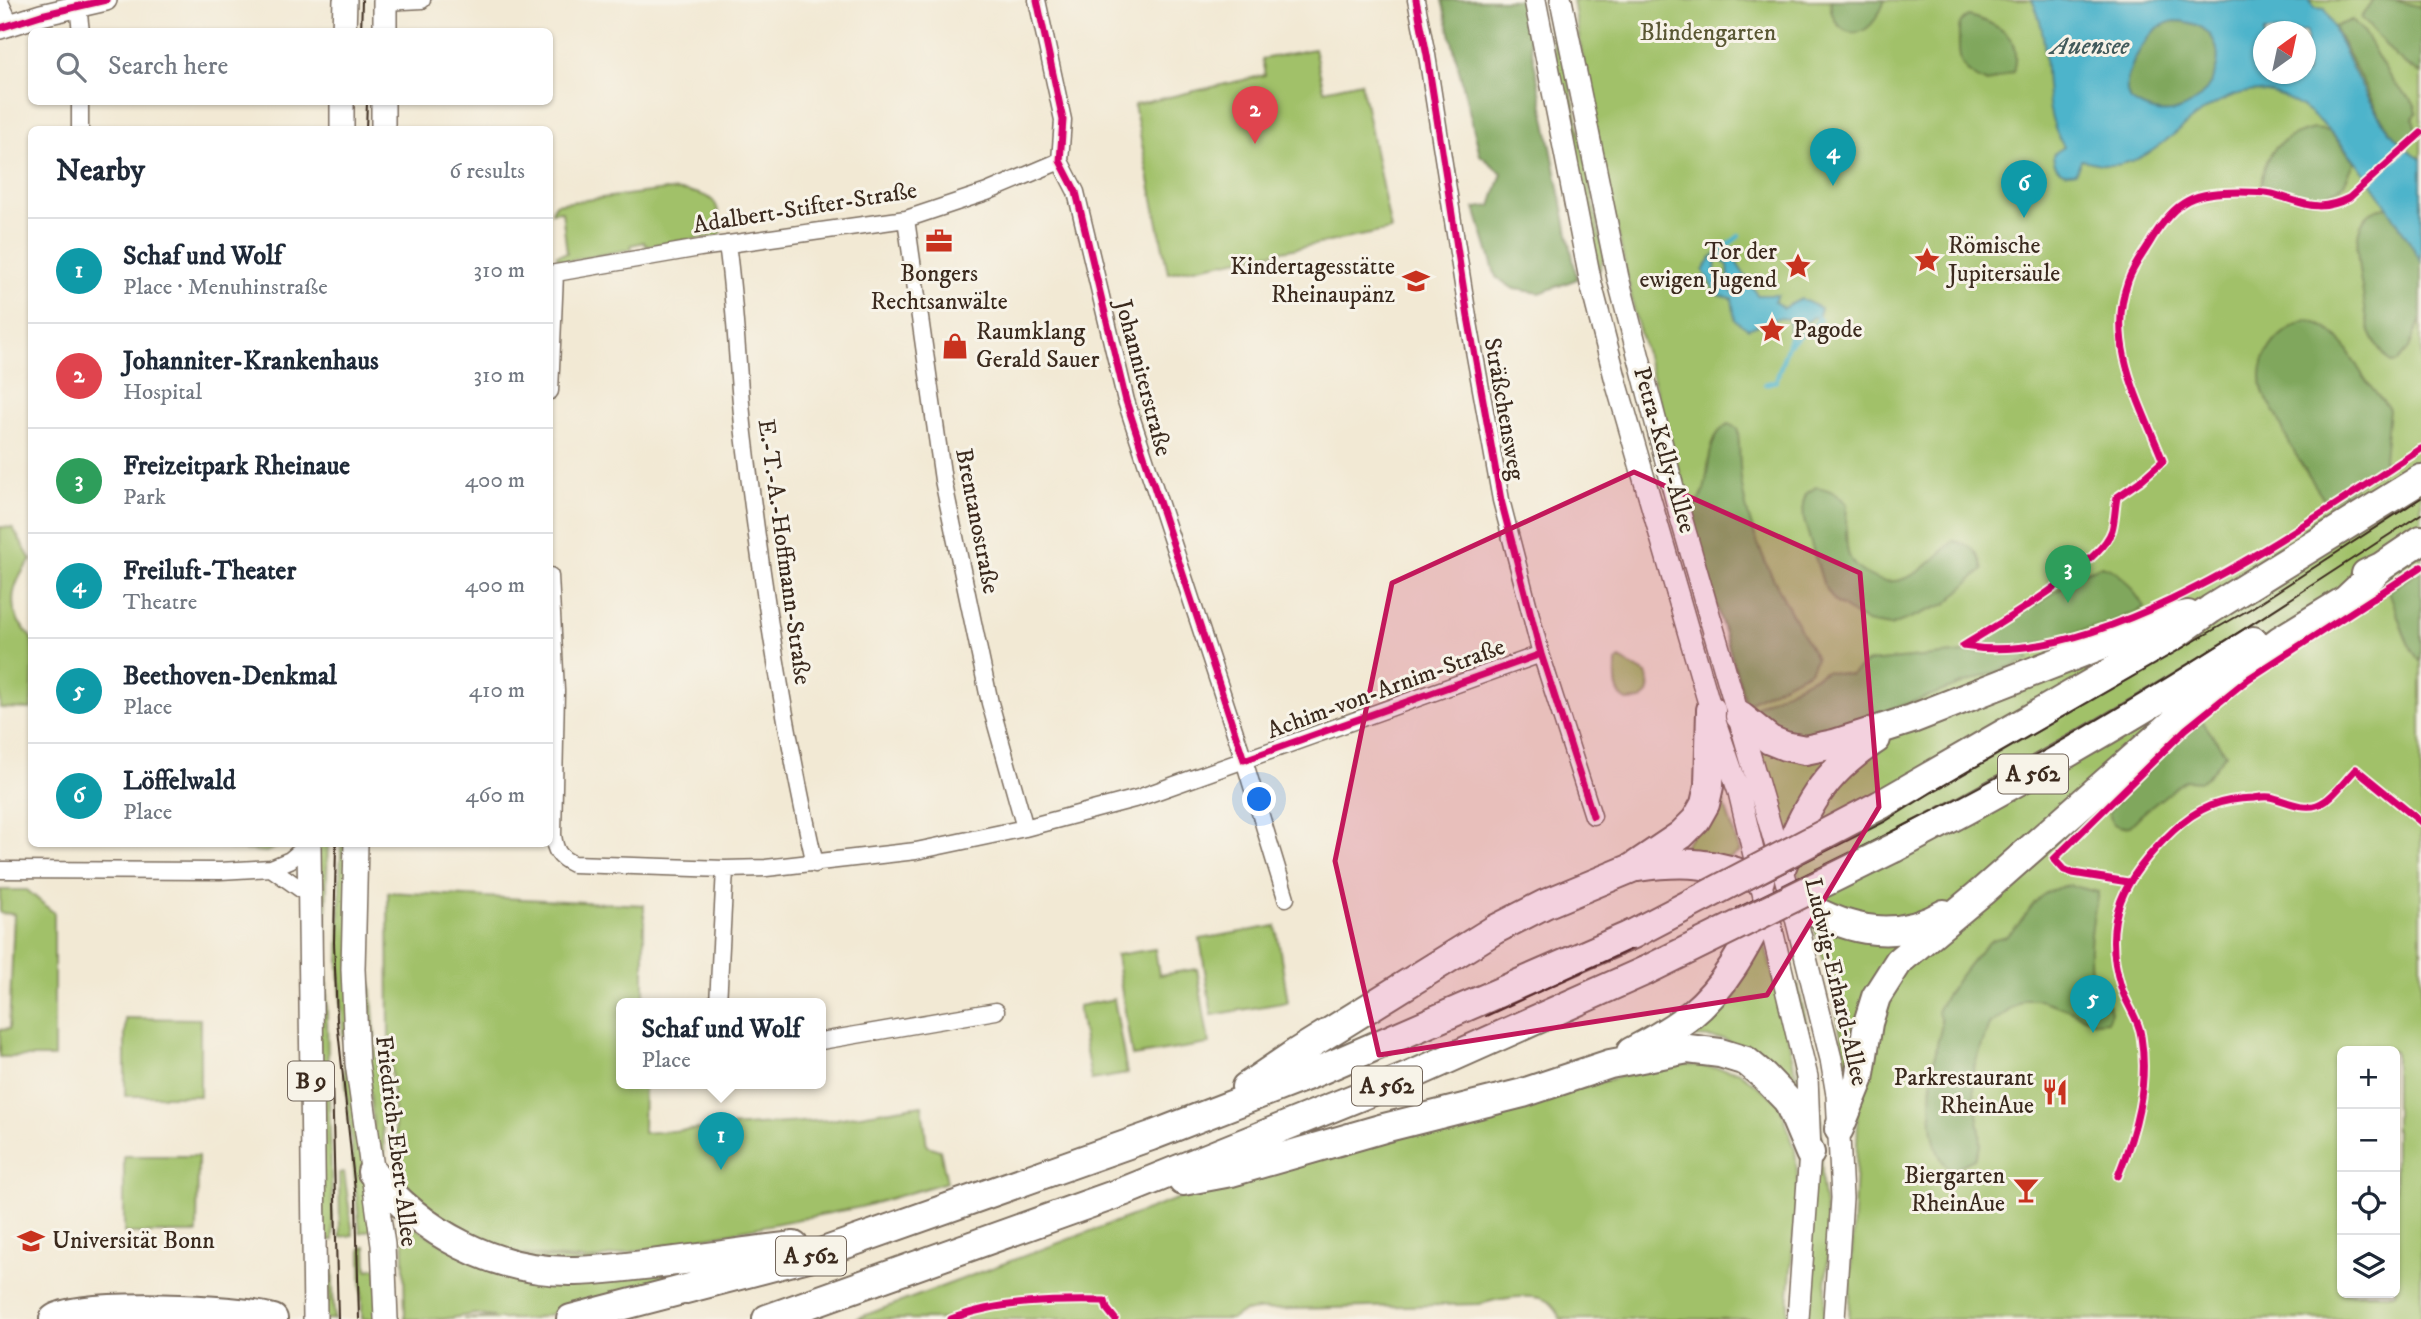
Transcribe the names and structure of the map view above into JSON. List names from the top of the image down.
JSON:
{
  "streets": {
    "highway": ["A 562"],
    "main road": [
      "Petra-Kelly-Allee",
      "Ludwig-Erhard-Allee",
      "B 9",
      "Friedrich-Ebert-Allee"
    ],
    "street": [
      "Adalbert-Stifter-Straße",
      "Johanniterstraße",
      "Sträßchensweg",
      "Brentanostraße",
      "E.-T.-A.-Hoffmann-Straße",
      "Achim-von-Arnim-Straße"
    ]
  },
  "crossings": [
    ["Adalbert-Stifter-Straße", "Johanniterstraße"],
    ["Adalbert-Stifter-Straße", "Brentanostraße"],
    ["Adalbert-Stifter-Straße", "E.-T.-A.-Hoffmann-Straße"],
    ["Johanniterstraße", "Achim-von-Arnim-Straße"],
    ["Sträßchensweg", "Achim-von-Arnim-Straße"],
    ["Petra-Kelly-Allee", "Ludwig-Erhard-Allee"],
    ["Brentanostraße", "Achim-von-Arnim-Straße"],
    ["E.-T.-A.-Hoffmann-Straße", "Achim-von-Arnim-Straße"]
  ],
  "water": ["Auensee"],
  "parks": ["Blindengarten"],
  "places": {
    "office": ["Bongers Rechtsanwälte"],
    "place": ["Römische Jupitersäule", "Tor der ewigen Jugend", "Pagode"],
    "school or university": ["Kindertagesstätte Rheinaupänz", "Universität Bonn"],
    "shop": ["Raumklang Gerald Sauer"],
    "restaurant": ["Parkrestaurant RheinAue"],
    "bar": ["Biergarten RheinAue"]
  },
  "north": "top right",
  "page": {
    "search": "Search here",
    "pins": [
      "2",
      "4",
      "6",
      "3",
      "5",
      "1"
    ],
    "heading": ["Nearby", "6 results"],
    "list": [
      {
        "mark": "1",
        "name": "Schaf und Wolf",
        "note": "Place · Menuhinstraße",
        "value": "310 m"
      },
      {
        "mark": "2",
        "name": "Johanniter-Krankenhaus",
        "note": "Hospital",
        "value": "310 m"
      },
      {
        "mark": "3",
        "name": "Freizeitpark Rheinaue",
        "note": "Park",
        "value": "400 m"
      },
      {
        "mark": "4",
        "name": "Freiluft-Theater",
        "note": "Theatre",
        "value": "400 m"
      },
      {
        "mark": "5",
        "name": "Beethoven-Denkmal",
        "note": "Place",
        "value": "410 m"
      },
      {
        "mark": "6",
        "name": "Löffelwald",
        "note": "Place",
        "value": "460 m"
      }
    ],
    "popup": ["Schaf und Wolf", "Place"],
    "map_buttons": ["+", "−"]
  }
}
